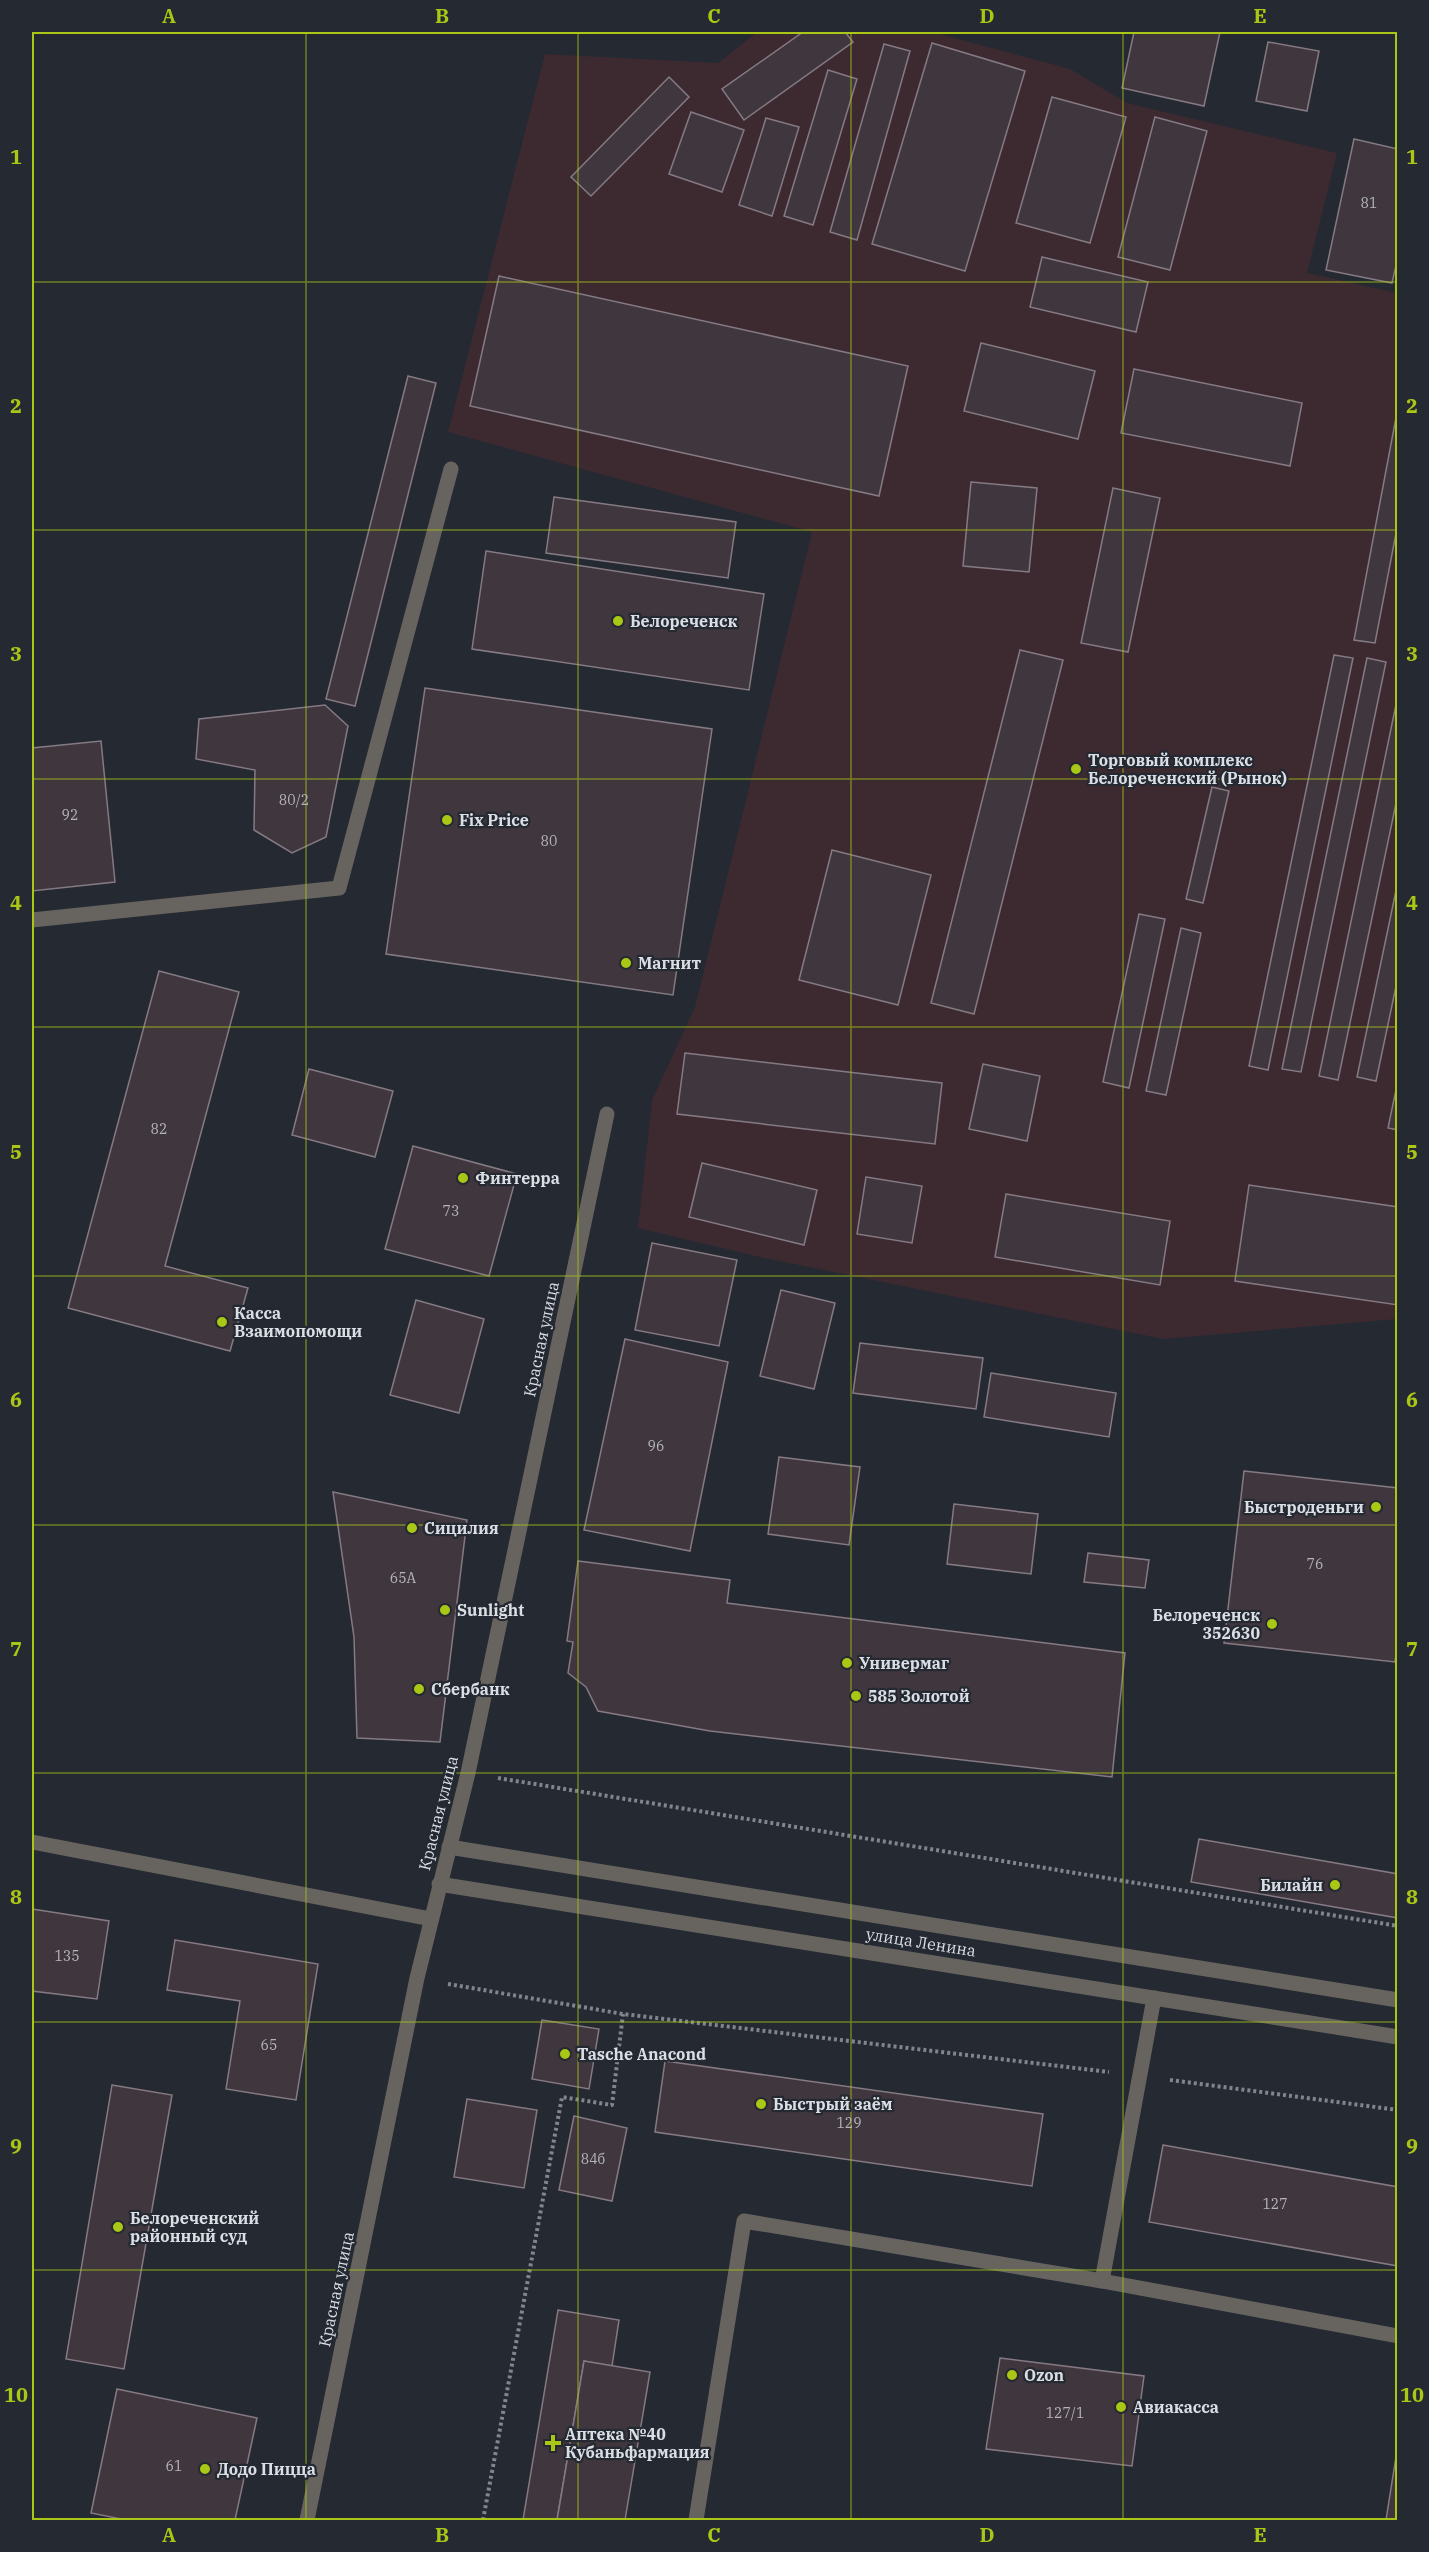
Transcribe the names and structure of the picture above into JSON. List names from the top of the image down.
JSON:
{
  "streets": {
    "street": ["Красная улица", "улица Ленина"]
  },
  "crossings": [
    ["Красная улица", "улица Ленина"]
  ],
  "places": {
    "other": [
      "Белореченск",
      "Торговый комплекс Белореченский (Рынок)",
      "Fix Price",
      "Магнит",
      "Финтерра",
      "Касса Взаимопомощи",
      "Быстроденьги",
      "Сицилия",
      "Sunlight",
      "Белореченск 352630",
      "Универмаг",
      "Сбербанк",
      "585 Золотой",
      "Билайн",
      "Tasche Anacond",
      "Быстрый заём",
      "Белореченский районный суд",
      "Ozon",
      "Авиакасса",
      "Додо Пицца"
    ],
    "health": ["Аптека №40 Кубаньфармация"]
  },
  "house_numbers": [
    "81",
    "80/2",
    "92",
    "80",
    "82",
    "73",
    "96",
    "76",
    "65А",
    "135",
    "65",
    "129",
    "84б",
    "127",
    "127/1",
    "61"
  ],
  "grid": {
    "columns": [
      "A",
      "B",
      "C",
      "D",
      "E"
    ],
    "rows": [
      "1",
      "2",
      "3",
      "4",
      "5",
      "6",
      "7",
      "8",
      "9",
      "10"
    ]
  }
}
